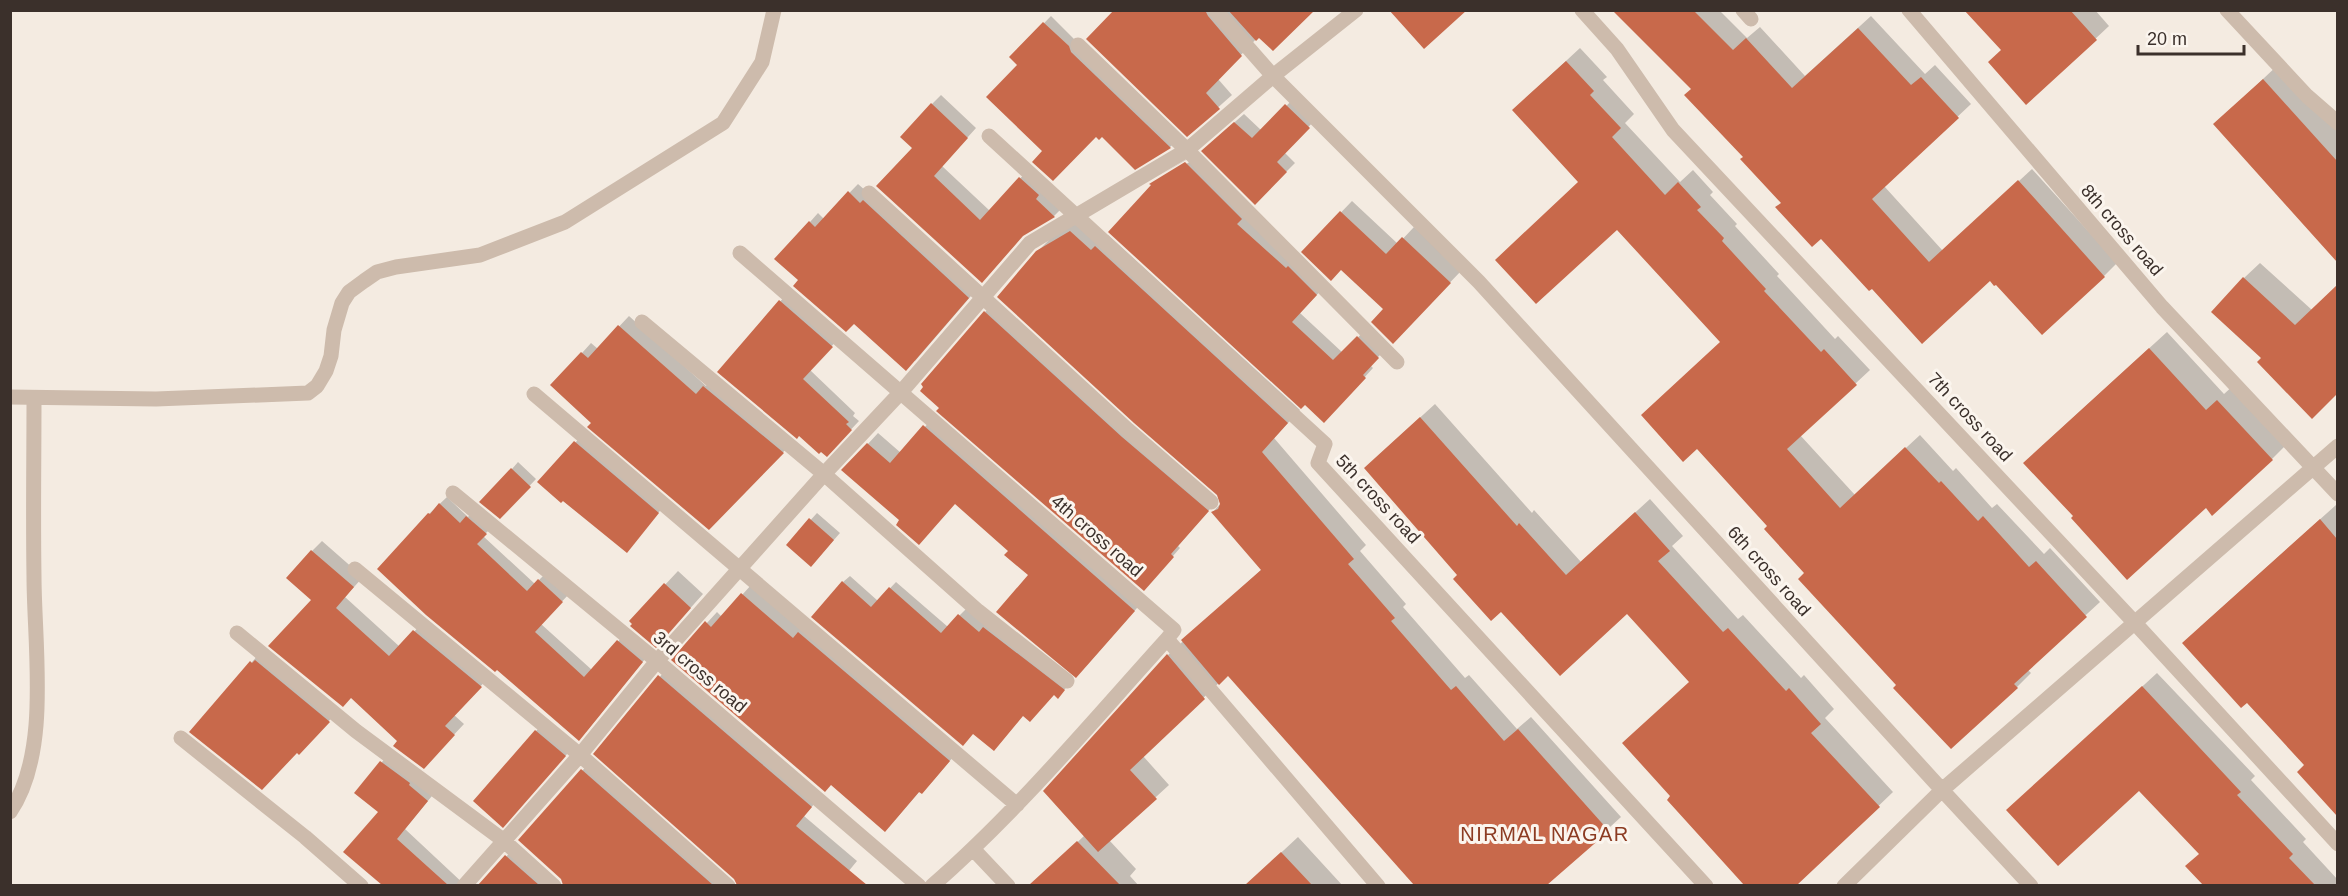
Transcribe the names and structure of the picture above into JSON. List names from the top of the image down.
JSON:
{
  "streets": {
    "street": [
      "8th cross road",
      "7th cross road",
      "5th cross road",
      "4th cross road",
      "6th cross road",
      "3rd cross road"
    ]
  },
  "districts": ["NIRMAL NAGAR"],
  "scale_bar": "20 m"
}
